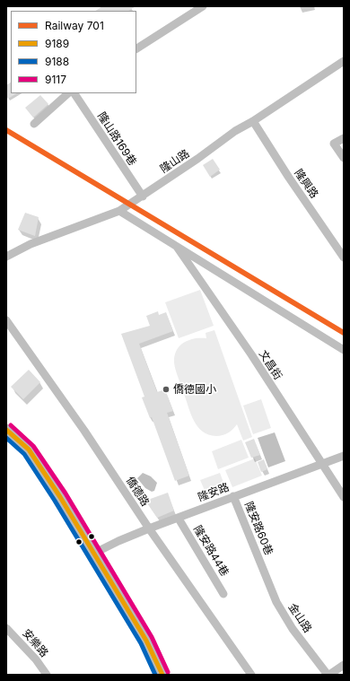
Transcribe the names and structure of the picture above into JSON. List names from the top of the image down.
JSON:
{
  "streets": {
    "street": [
      "隆山路169巷",
      "隆山路",
      "隆興路",
      "文昌街",
      "僑德路",
      "隆安路",
      "隆安路60巷",
      "隆安路44巷",
      "金山路",
      "安樂路"
    ]
  },
  "crossings": [
    ["隆山路169巷", "隆山路"],
    ["隆山路", "隆興路"],
    ["文昌街", "隆安路"],
    ["僑德路", "隆安路"],
    ["隆安路", "隆安路60巷"],
    ["隆安路", "隆安路44巷"],
    ["隆安路60巷", "金山路"]
  ],
  "places": ["僑德國小"],
  "lines": [
    "rail line 701",
    "transit line 9117",
    "transit line 9189",
    "transit line 9188"
  ],
  "legend": [
    "Railway 701",
    "9189",
    "9188",
    "9117"
  ]
}
